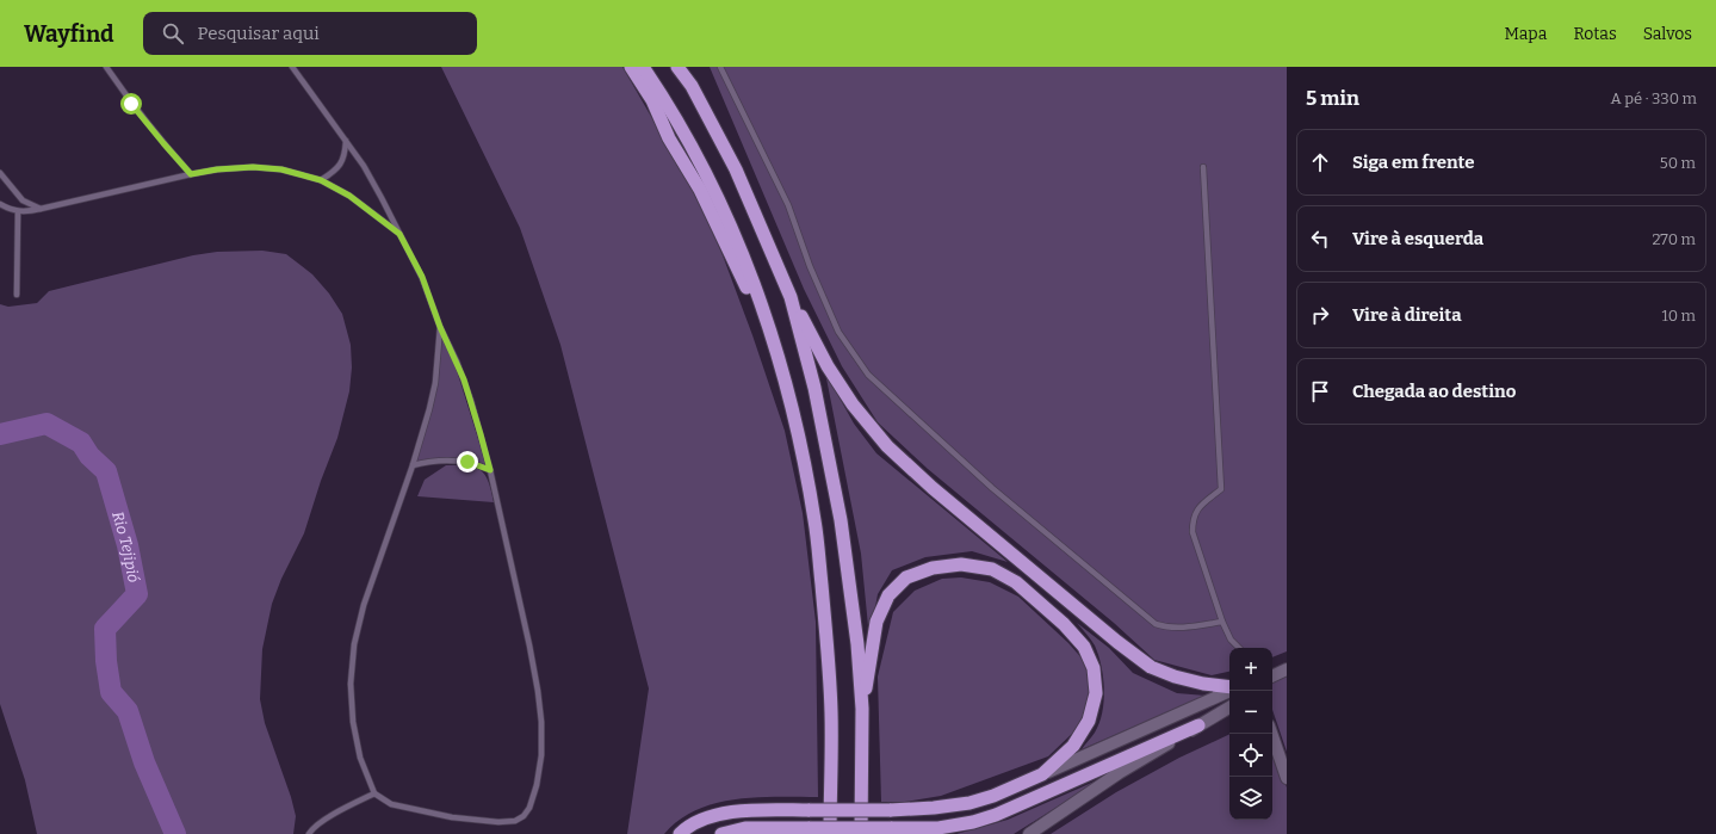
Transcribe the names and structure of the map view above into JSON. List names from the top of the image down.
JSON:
{
  "water": ["Rio Tejipió"],
  "page": {
    "header": "Wayfind",
    "search": "Pesquisar aqui",
    "nav": ["Mapa", "Rotas", "Salvos"],
    "heading": ["5 min", "A pé · 330 m"],
    "list": [
      ["Siga em frente", "50 m"],
      ["Vire à esquerda", "270 m"],
      ["Vire à direita", "10 m"],
      "Chegada ao destino"
    ],
    "map_buttons": ["+", "−"]
  }
}
